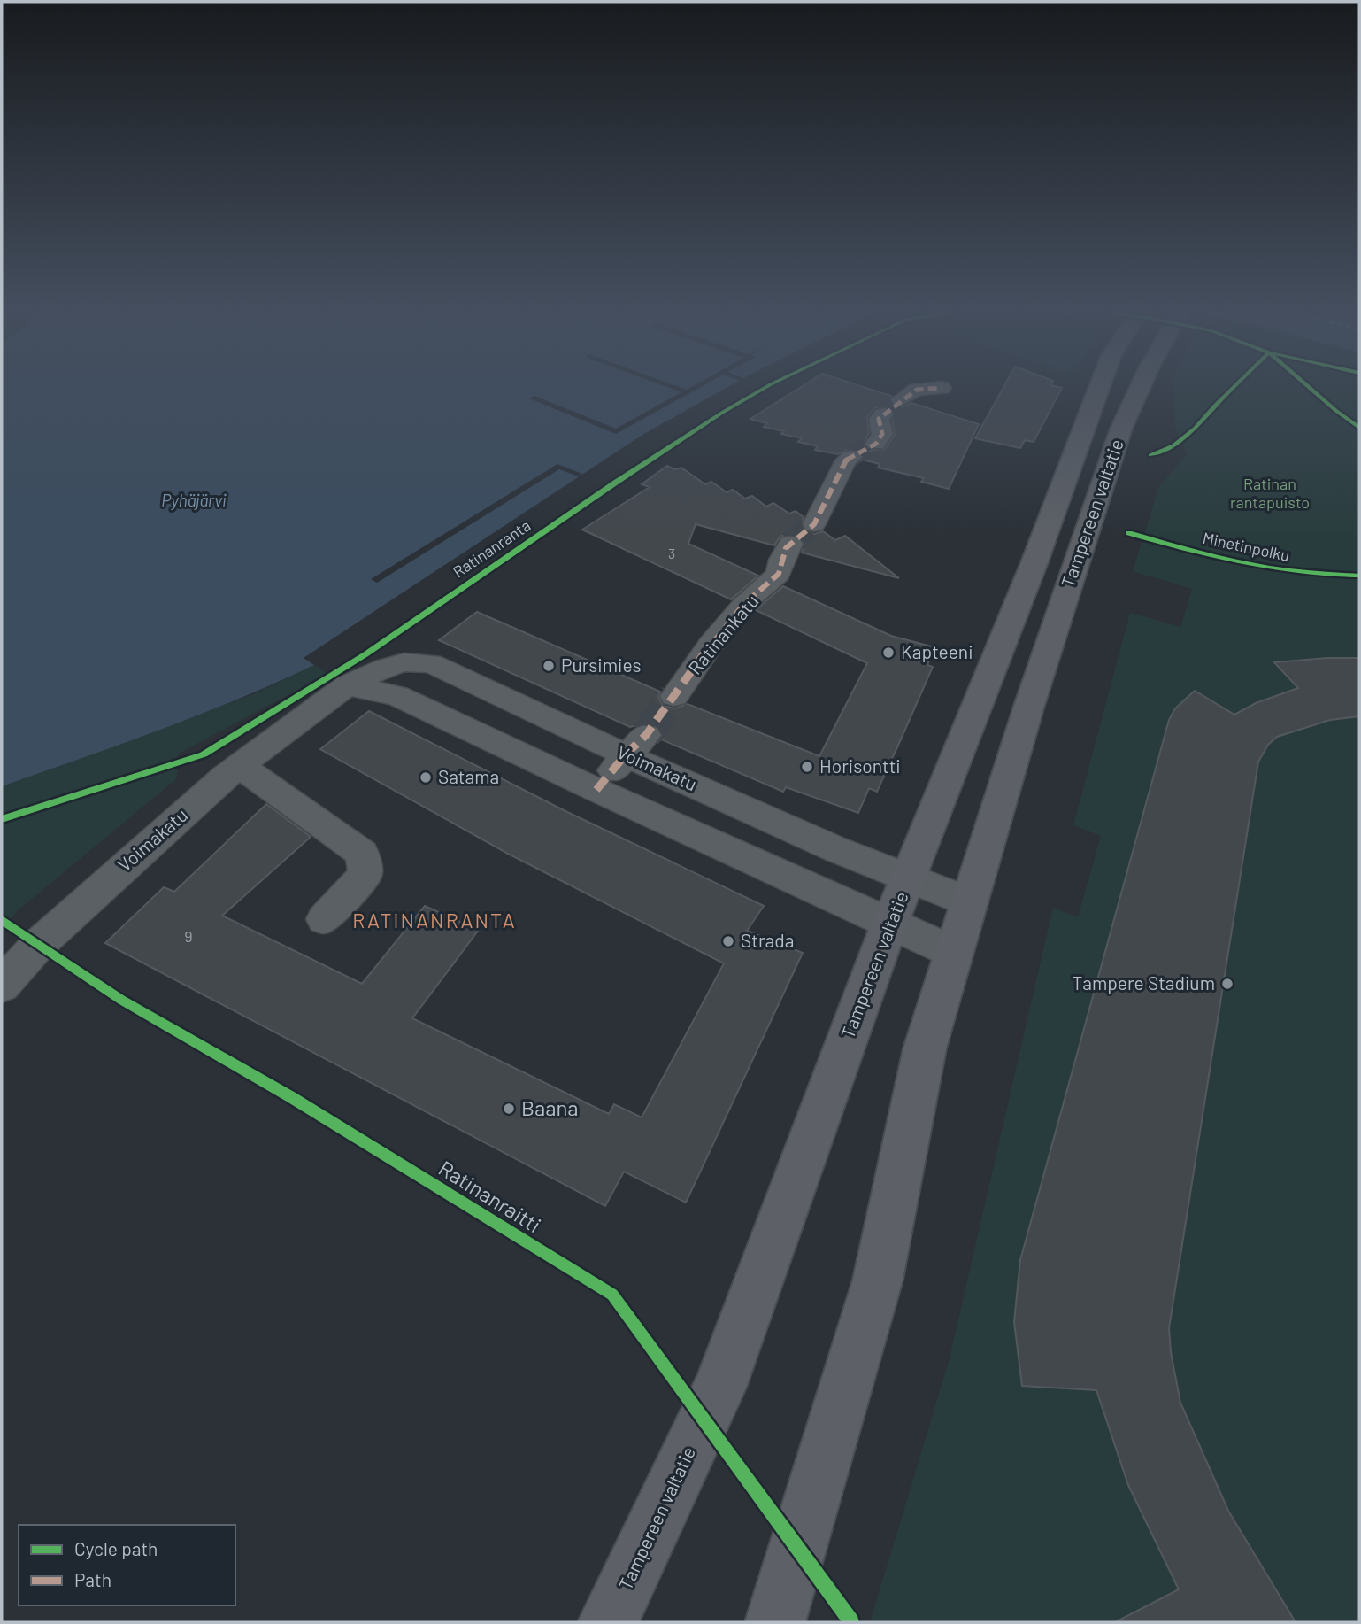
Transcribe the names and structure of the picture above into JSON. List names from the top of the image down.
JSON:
{
  "streets": {
    "main road": ["Tampereen valtatie"],
    "street": ["Ratinankatu", "Voimakatu"],
    "cycle path": ["Minetinpolku", "Ratinanranta", "Ratinanraitti"]
  },
  "crossings": [
    ["Tampereen valtatie", "Voimakatu"]
  ],
  "districts": ["RATINANRANTA"],
  "water": ["Pyhäjärvi"],
  "parks": ["Ratinan rantapuisto"],
  "places": [
    "Kapteeni",
    "Pursimies",
    "Horisontti",
    "Satama",
    "Strada",
    "Tampere Stadium",
    "Baana"
  ],
  "house_numbers": ["3", "9"],
  "legend": ["Cycle path", "Path"]
}
